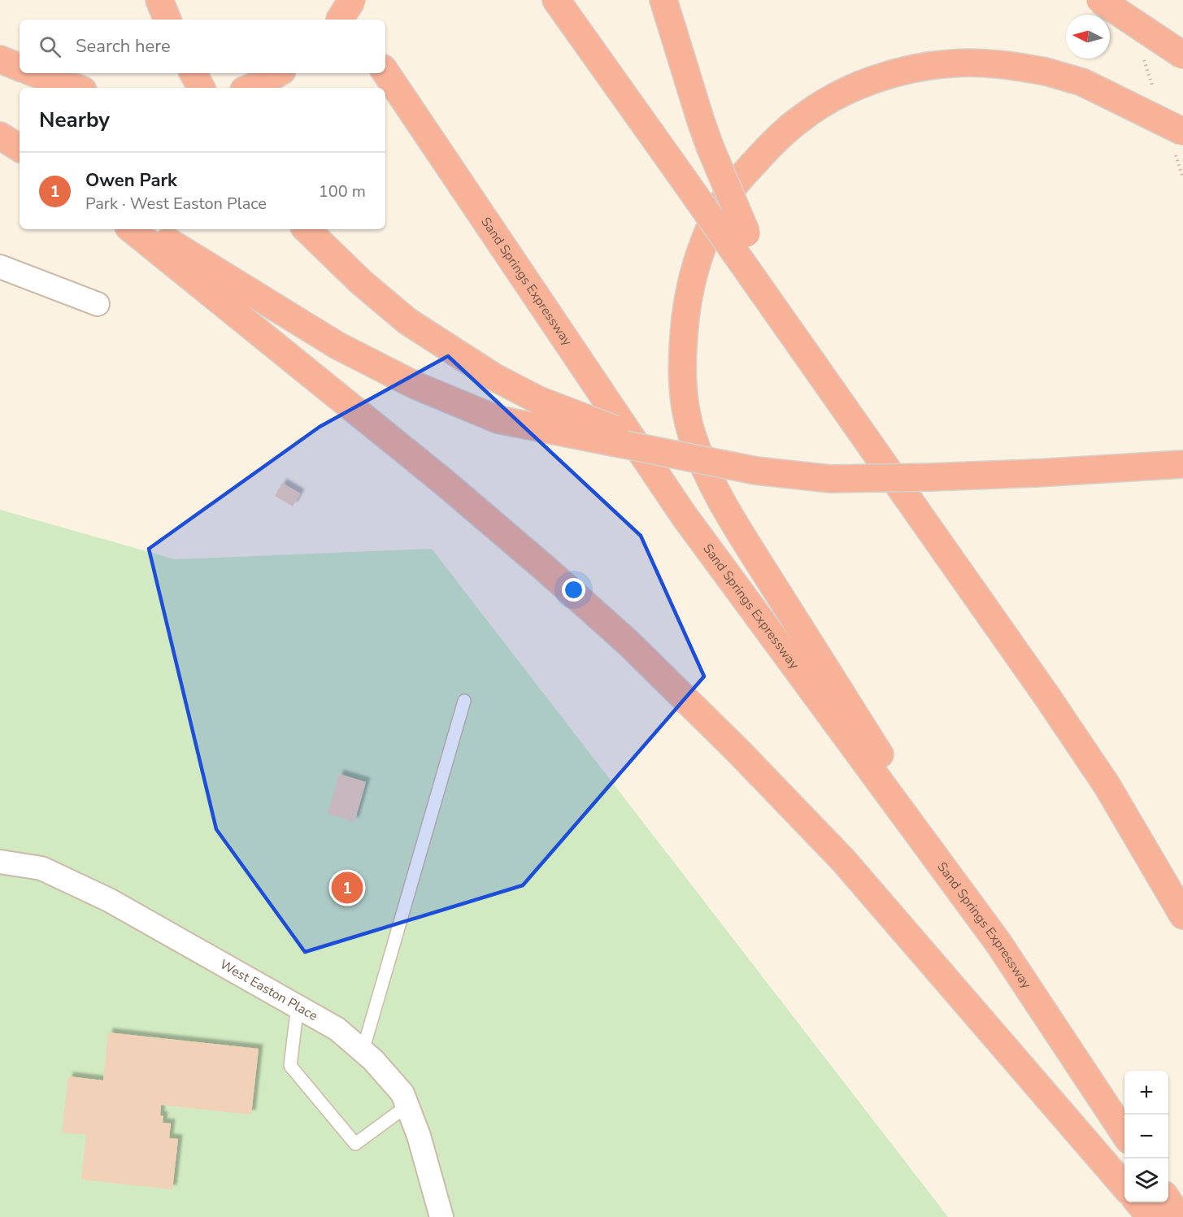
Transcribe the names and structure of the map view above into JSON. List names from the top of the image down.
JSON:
{
  "streets": {
    "highway": ["Sand Springs Expressway"],
    "street": ["West Easton Place"]
  },
  "north": "left",
  "page": {
    "search": "Search here",
    "heading": "Nearby",
    "list": [
      {
        "mark": "1",
        "name": "Owen Park",
        "note": "Park · West Easton Place",
        "value": "100 m"
      }
    ],
    "pins": "1",
    "map_buttons": ["+", "−"]
  }
}
